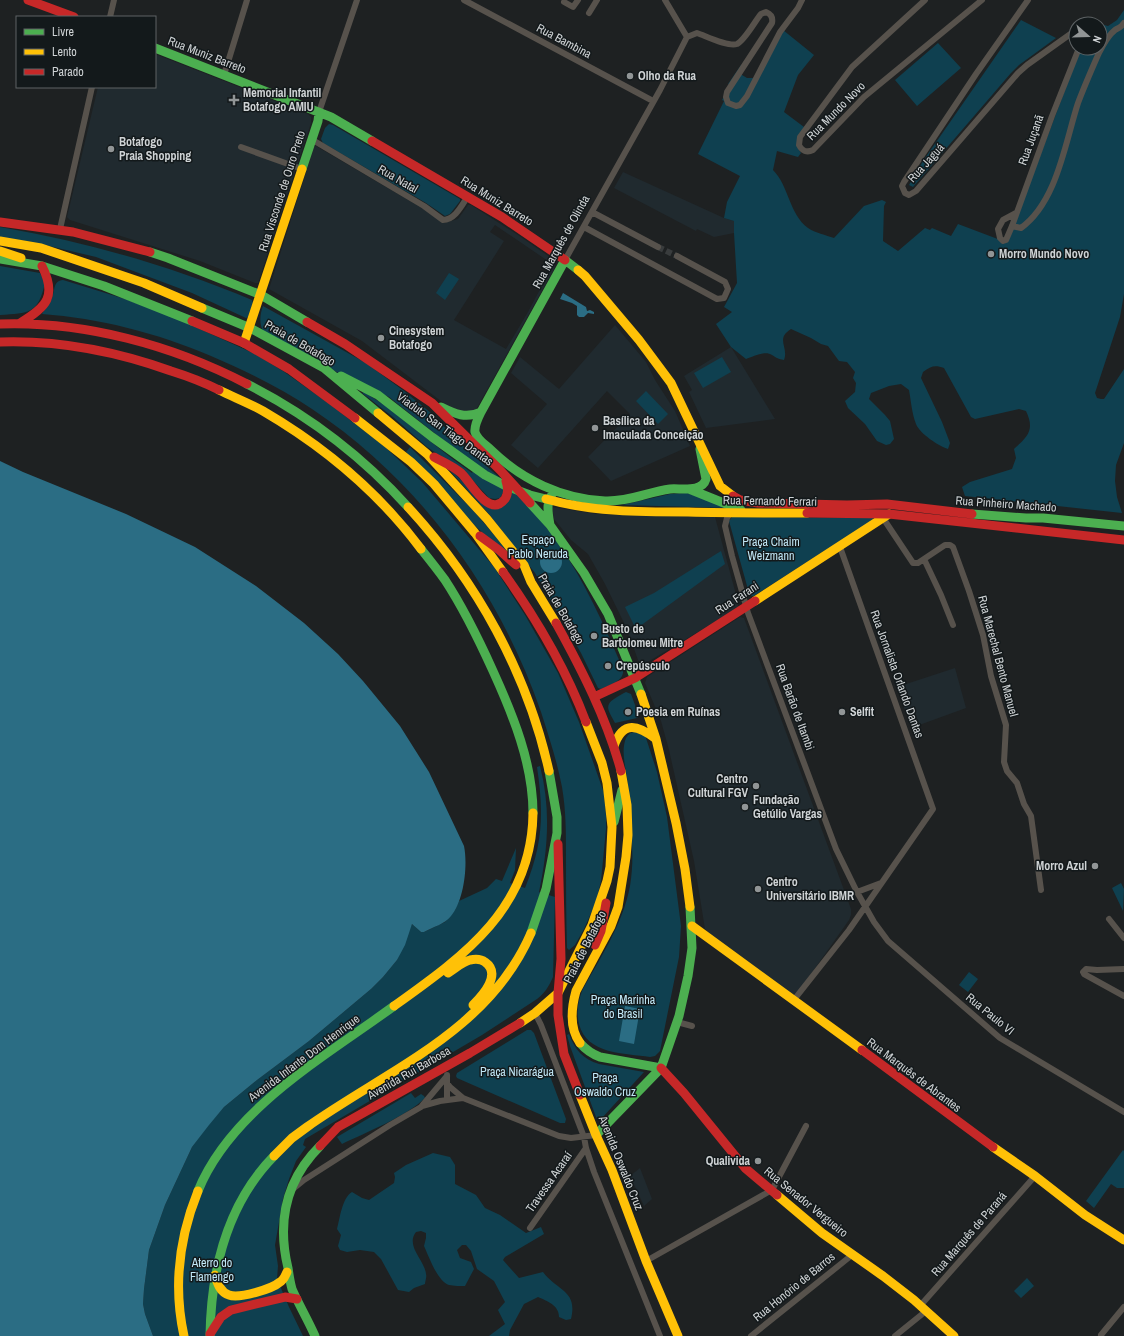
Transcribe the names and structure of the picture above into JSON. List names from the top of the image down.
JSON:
{
  "streets": {
    "main road": [
      "Rua Muniz Barreto",
      "Rua Visconde de Ouro Preto",
      "Rua Marquês de Olinda",
      "Praia de Botafogo",
      "Viaduto San Tiago Dantas",
      "Rua Fernando Ferrari",
      "Rua Pinheiro Machado",
      "Rua Farani",
      "Avenida Infante Dom Henrique",
      "Avenida Rui Barbosa",
      "Rua Marquês de Abrantes",
      "Avenida Oswaldo Cruz",
      "Rua Senador Vergueiro"
    ],
    "street": [
      "Rua Bambina",
      "Rua Mundo Novo",
      "Rua Juçanã",
      "Rua Jaguá",
      "Rua Natal",
      "Rua Marechal Bento Manuel",
      "Rua Jornalista Orlando Dantas",
      "Rua Barão de Itambi",
      "Rua Paulo VI",
      "Travessa Acaraí",
      "Rua Marquês de Paraná",
      "Rua Honório de Barros"
    ]
  },
  "crossings": [
    ["Rua Bambina", "Rua Marquês de Olinda"],
    ["Rua Muniz Barreto", "Rua Natal"],
    ["Rua Muniz Barreto", "Rua Visconde de Ouro Preto"],
    ["Rua Muniz Barreto", "Rua Marquês de Olinda"],
    ["Rua Muniz Barreto", "Rua Fernando Ferrari"],
    ["Rua Natal", "Rua Visconde de Ouro Preto"],
    ["Rua Visconde de Ouro Preto", "Praia de Botafogo"],
    ["Praia de Botafogo", "Viaduto San Tiago Dantas"],
    ["Praia de Botafogo", "Rua Farani"],
    ["Praia de Botafogo", "Avenida Rui Barbosa"],
    ["Praia de Botafogo", "Rua Marquês de Abrantes"],
    ["Praia de Botafogo", "Avenida Oswaldo Cruz"],
    ["Praia de Botafogo", "Rua Senador Vergueiro"],
    ["Viaduto San Tiago Dantas", "Rua Fernando Ferrari"],
    ["Rua Fernando Ferrari", "Rua Pinheiro Machado"],
    ["Rua Fernando Ferrari", "Rua Farani"],
    ["Rua Fernando Ferrari", "Rua Barão de Itambi"],
    ["Rua Pinheiro Machado", "Rua Farani"],
    ["Rua Farani", "Rua Jornalista Orlando Dantas"],
    ["Rua Farani", "Rua Barão de Itambi"],
    ["Rua Barão de Itambi", "Rua Paulo VI"],
    ["Avenida Rui Barbosa", "Avenida Oswaldo Cruz"],
    ["Rua Marquês de Abrantes", "Rua Marquês de Paraná"],
    ["Avenida Oswaldo Cruz", "Travessa Acaraí"],
    ["Rua Senador Vergueiro", "Rua Marquês de Paraná"],
    ["Rua Senador Vergueiro", "Rua Honório de Barros"]
  ],
  "parks": [
    "Espaço Pablo Neruda",
    "Praça Chaim Weizmann",
    "Praça Marinha do Brasil",
    "Praça Nicarágua",
    "Praça Oswaldo Cruz",
    "Aterro do Flamengo"
  ],
  "places": {
    "other": [
      "Olho da Rua",
      "Botafogo Praia Shopping",
      "Morro Mundo Novo",
      "Cinesystem Botafogo",
      "Basílica da Imaculada Conceição",
      "Busto de Bartolomeu Mitre",
      "Crepúsculo",
      "Poesia em Ruínas",
      "Selfit",
      "Centro Cultural FGV",
      "Fundação Getúlio Vargas",
      "Morro Azul",
      "Centro Universitário IBMR",
      "Qualivida"
    ],
    "health": ["Memorial Infantil Botafogo AMIU"]
  },
  "legend": ["Livre", "Lento", "Parado"],
  "north": "right"
}
